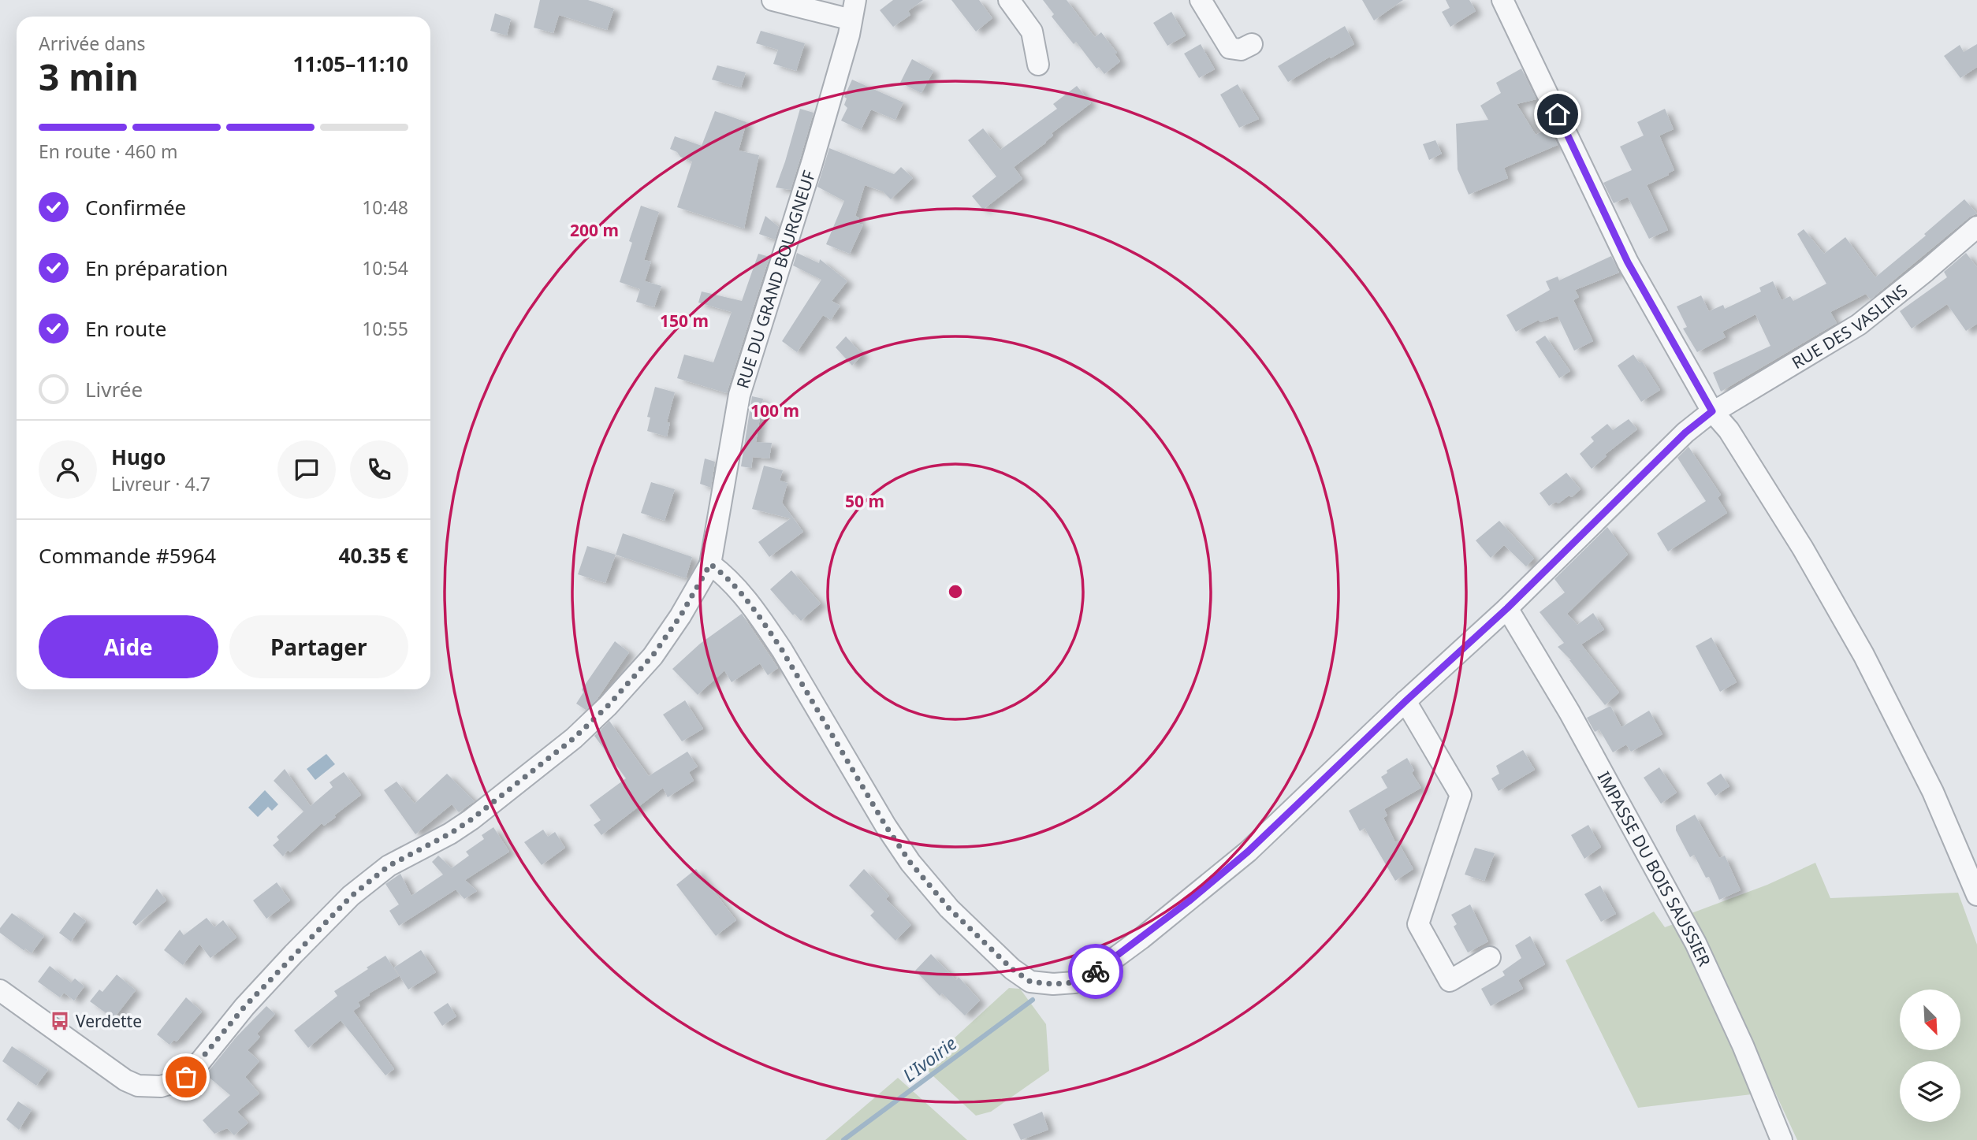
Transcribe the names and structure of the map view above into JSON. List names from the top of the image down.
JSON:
{
  "streets": {
    "street": ["RUE DU GRAND BOURGNEUF", "RUE DES VASLINS", "IMPASSE DU BOIS SAUSSIER"]
  },
  "crossings": [
    ["RUE DU GRAND BOURGNEUF", "RUE DES VASLINS"],
    ["RUE DES VASLINS", "IMPASSE DU BOIS SAUSSIER"]
  ],
  "water": ["L'Ivoirie"],
  "places": {
    "bus stop": ["Verdette"]
  },
  "north": "bottom right",
  "page": {
    "heading": ["3 min", "Arrivée dans", "11:05–11:10"],
    "panel": [
      "Hugo",
      "Livreur · 4.7",
      "Commande #5964",
      "40.35 €"
    ],
    "bar": "En route · 460 m",
    "list": [
      ["Confirmée", "10:48"],
      ["En préparation", "10:54"],
      ["En route", "10:55"],
      "Livrée"
    ],
    "buttons": ["Aide", "Partager"]
  },
  "rings": [
    "200 m",
    "150 m",
    "100 m",
    "50 m"
  ]
}
